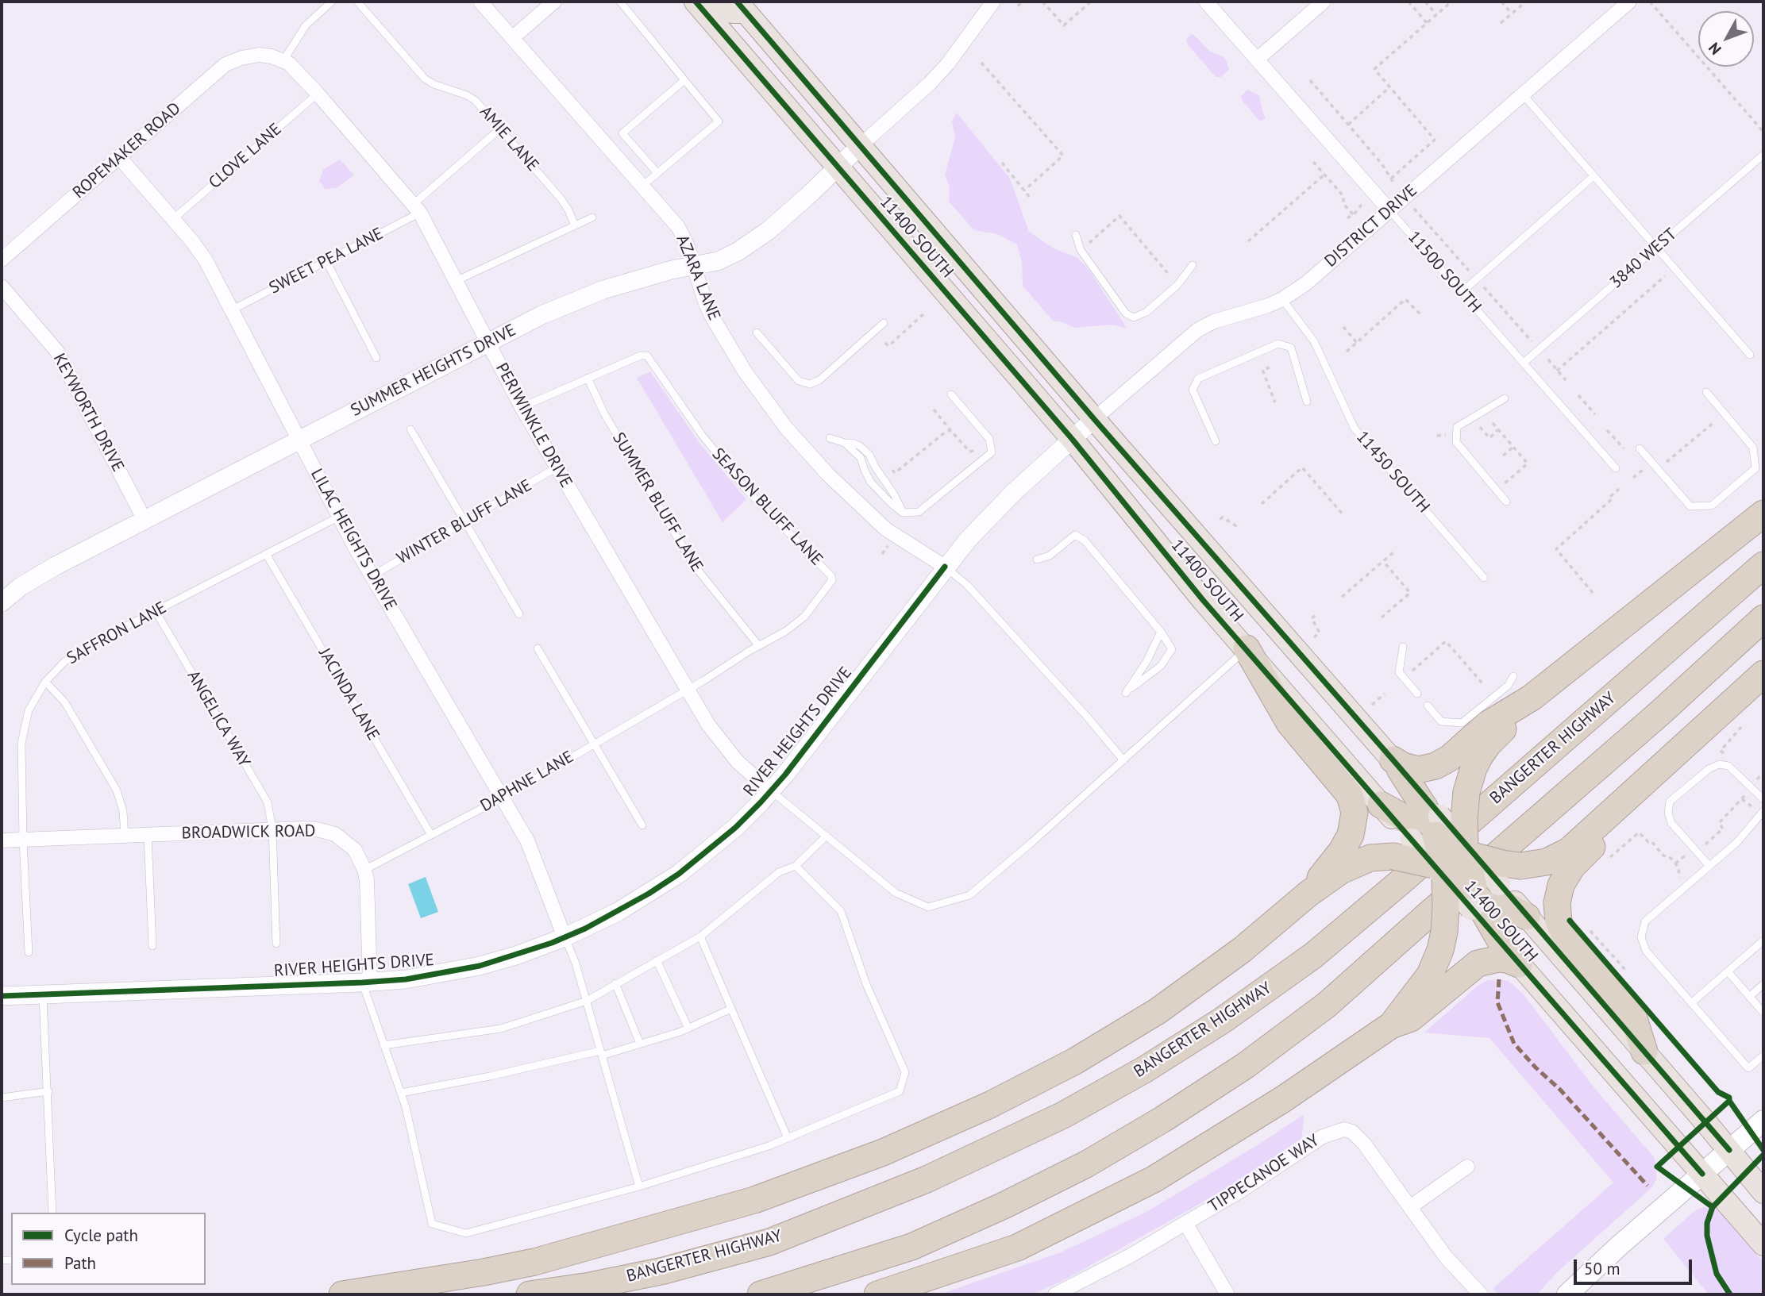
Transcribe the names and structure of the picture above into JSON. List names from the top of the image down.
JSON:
{
  "streets": {
    "highway": ["BANGERTER HIGHWAY"],
    "main road": ["11400 SOUTH"],
    "street": [
      "ROPEMAKER ROAD",
      "DISTRICT DRIVE",
      "11500 SOUTH",
      "AZARA LANE",
      "SUMMER HEIGHTS DRIVE",
      "KEYWORTH DRIVE",
      "PERIWINKLE DRIVE",
      "LILAC HEIGHTS DRIVE",
      "RIVER HEIGHTS DRIVE",
      "BROADWICK ROAD",
      "TIPPECANOE WAY"
    ],
    "lane": [
      "AMIE LANE",
      "CLOVE LANE",
      "3840 WEST",
      "SWEET PEA LANE",
      "11450 SOUTH",
      "SUMMER BLUFF LANE",
      "SEASON BLUFF LANE",
      "WINTER BLUFF LANE",
      "SAFFRON LANE",
      "JACINDA LANE",
      "ANGELICA WAY",
      "DAPHNE LANE"
    ]
  },
  "crossings": [
    ["AMIE LANE", "SWEET PEA LANE"],
    ["ROPEMAKER ROAD", "PERIWINKLE DRIVE"],
    ["ROPEMAKER ROAD", "LILAC HEIGHTS DRIVE"],
    ["CLOVE LANE", "PERIWINKLE DRIVE"],
    ["CLOVE LANE", "LILAC HEIGHTS DRIVE"],
    ["DISTRICT DRIVE", "11400 SOUTH"],
    ["DISTRICT DRIVE", "11500 SOUTH"],
    ["DISTRICT DRIVE", "11450 SOUTH"],
    ["DISTRICT DRIVE", "RIVER HEIGHTS DRIVE"],
    ["11400 SOUTH", "SUMMER HEIGHTS DRIVE"],
    ["11400 SOUTH", "RIVER HEIGHTS DRIVE"],
    ["3840 WEST", "11500 SOUTH"],
    ["SWEET PEA LANE", "PERIWINKLE DRIVE"],
    ["SWEET PEA LANE", "LILAC HEIGHTS DRIVE"],
    ["AZARA LANE", "SUMMER HEIGHTS DRIVE"],
    ["AZARA LANE", "RIVER HEIGHTS DRIVE"],
    ["SUMMER HEIGHTS DRIVE", "KEYWORTH DRIVE"],
    ["SUMMER HEIGHTS DRIVE", "PERIWINKLE DRIVE"],
    ["SUMMER HEIGHTS DRIVE", "LILAC HEIGHTS DRIVE"],
    ["PERIWINKLE DRIVE", "WINTER BLUFF LANE"],
    ["PERIWINKLE DRIVE", "RIVER HEIGHTS DRIVE"],
    ["PERIWINKLE DRIVE", "DAPHNE LANE"],
    ["SUMMER BLUFF LANE", "SEASON BLUFF LANE"],
    ["SUMMER BLUFF LANE", "DAPHNE LANE"],
    ["SEASON BLUFF LANE", "DAPHNE LANE"],
    ["WINTER BLUFF LANE", "LILAC HEIGHTS DRIVE"],
    ["LILAC HEIGHTS DRIVE", "SAFFRON LANE"],
    ["LILAC HEIGHTS DRIVE", "RIVER HEIGHTS DRIVE"],
    ["LILAC HEIGHTS DRIVE", "DAPHNE LANE"],
    ["SAFFRON LANE", "JACINDA LANE"],
    ["SAFFRON LANE", "ANGELICA WAY"],
    ["SAFFRON LANE", "BROADWICK ROAD"],
    ["JACINDA LANE", "DAPHNE LANE"],
    ["ANGELICA WAY", "BROADWICK ROAD"],
    ["RIVER HEIGHTS DRIVE", "BROADWICK ROAD"],
    ["DAPHNE LANE", "BROADWICK ROAD"]
  ],
  "legend": ["Cycle path", "Path"],
  "scale_bar": "50 m",
  "north": "bottom left"
}
